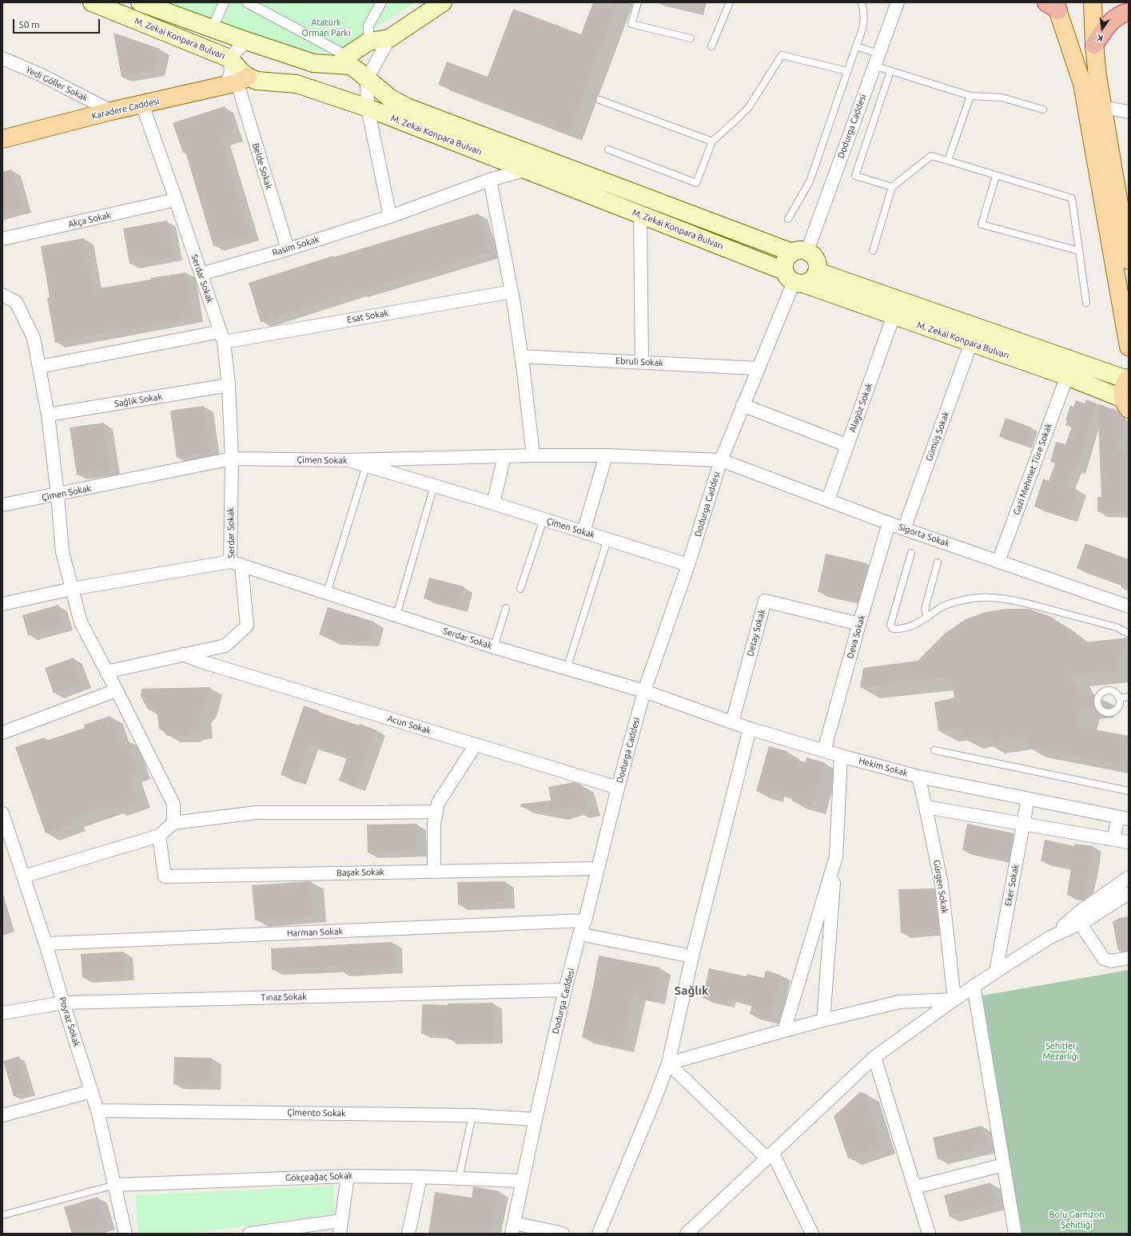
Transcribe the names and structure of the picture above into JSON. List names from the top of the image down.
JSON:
{
  "streets": {
    "main road": ["M. Zekai Konpara Bulvarı", "Karadere Caddesi"],
    "street": [
      "Yedi Göller Sokak",
      "Dodurga Caddesi",
      "Belde Sokak",
      "Akça Sokak",
      "Rasim Sokak",
      "Serdar Sokak",
      "Esat Sokak",
      "Ebruli Sokak",
      "Sağlık Sokak",
      "Alagöz Sokak",
      "Gümüş Sokak",
      "Çimen Sokak",
      "Gazi Mehmet Türe Sokak",
      "Sigorta Sokak",
      "Detay Sokak",
      "Deva Sokak",
      "Acun Sokak",
      "Hekim Sokak",
      "Başak Sokak",
      "Eker Sokak",
      "Gürgen Sokak",
      "Harman Sokak",
      "Tınaz Sokak",
      "Poyraz Sokak",
      "Çimento Sokak",
      "Gökçeağaç Sokak"
    ]
  },
  "crossings": [
    ["M. Zekai Konpara Bulvarı", "Karadere Caddesi"],
    ["M. Zekai Konpara Bulvarı", "Dodurga Caddesi"],
    ["M. Zekai Konpara Bulvarı", "Belde Sokak"],
    ["M. Zekai Konpara Bulvarı", "Rasim Sokak"],
    ["M. Zekai Konpara Bulvarı", "Alagöz Sokak"],
    ["M. Zekai Konpara Bulvarı", "Gümüş Sokak"],
    ["M. Zekai Konpara Bulvarı", "Gazi Mehmet Türe Sokak"],
    ["Yedi Göller Sokak", "Karadere Caddesi"],
    ["Karadere Caddesi", "Belde Sokak"],
    ["Karadere Caddesi", "Serdar Sokak"],
    ["Dodurga Caddesi", "Serdar Sokak"],
    ["Dodurga Caddesi", "Ebruli Sokak"],
    ["Dodurga Caddesi", "Çimen Sokak"],
    ["Dodurga Caddesi", "Sigorta Sokak"],
    ["Dodurga Caddesi", "Acun Sokak"],
    ["Dodurga Caddesi", "Hekim Sokak"],
    ["Dodurga Caddesi", "Başak Sokak"],
    ["Dodurga Caddesi", "Harman Sokak"],
    ["Dodurga Caddesi", "Tınaz Sokak"],
    ["Dodurga Caddesi", "Çimento Sokak"],
    ["Dodurga Caddesi", "Gökçeağaç Sokak"],
    ["Belde Sokak", "Rasim Sokak"],
    ["Akça Sokak", "Serdar Sokak"],
    ["Rasim Sokak", "Serdar Sokak"],
    ["Serdar Sokak", "Esat Sokak"],
    ["Serdar Sokak", "Sağlık Sokak"],
    ["Serdar Sokak", "Çimen Sokak"],
    ["Serdar Sokak", "Hekim Sokak"],
    ["Alagöz Sokak", "Sigorta Sokak"],
    ["Gümüş Sokak", "Sigorta Sokak"],
    ["Çimen Sokak", "Sigorta Sokak"],
    ["Gazi Mehmet Türe Sokak", "Sigorta Sokak"],
    ["Sigorta Sokak", "Deva Sokak"],
    ["Detay Sokak", "Deva Sokak"],
    ["Detay Sokak", "Hekim Sokak"],
    ["Deva Sokak", "Hekim Sokak"],
    ["Hekim Sokak", "Eker Sokak"],
    ["Hekim Sokak", "Gürgen Sokak"],
    ["Harman Sokak", "Poyraz Sokak"],
    ["Tınaz Sokak", "Poyraz Sokak"],
    ["Poyraz Sokak", "Çimento Sokak"],
    ["Poyraz Sokak", "Gökçeağaç Sokak"]
  ],
  "districts": ["Sağlık"],
  "parks": ["Atatürk Orman Parkı", "Şehitler Mezarlığı", "Bolu Garnizon Şehitliği"],
  "scale_bar": "50 m",
  "north": "bottom"
}
